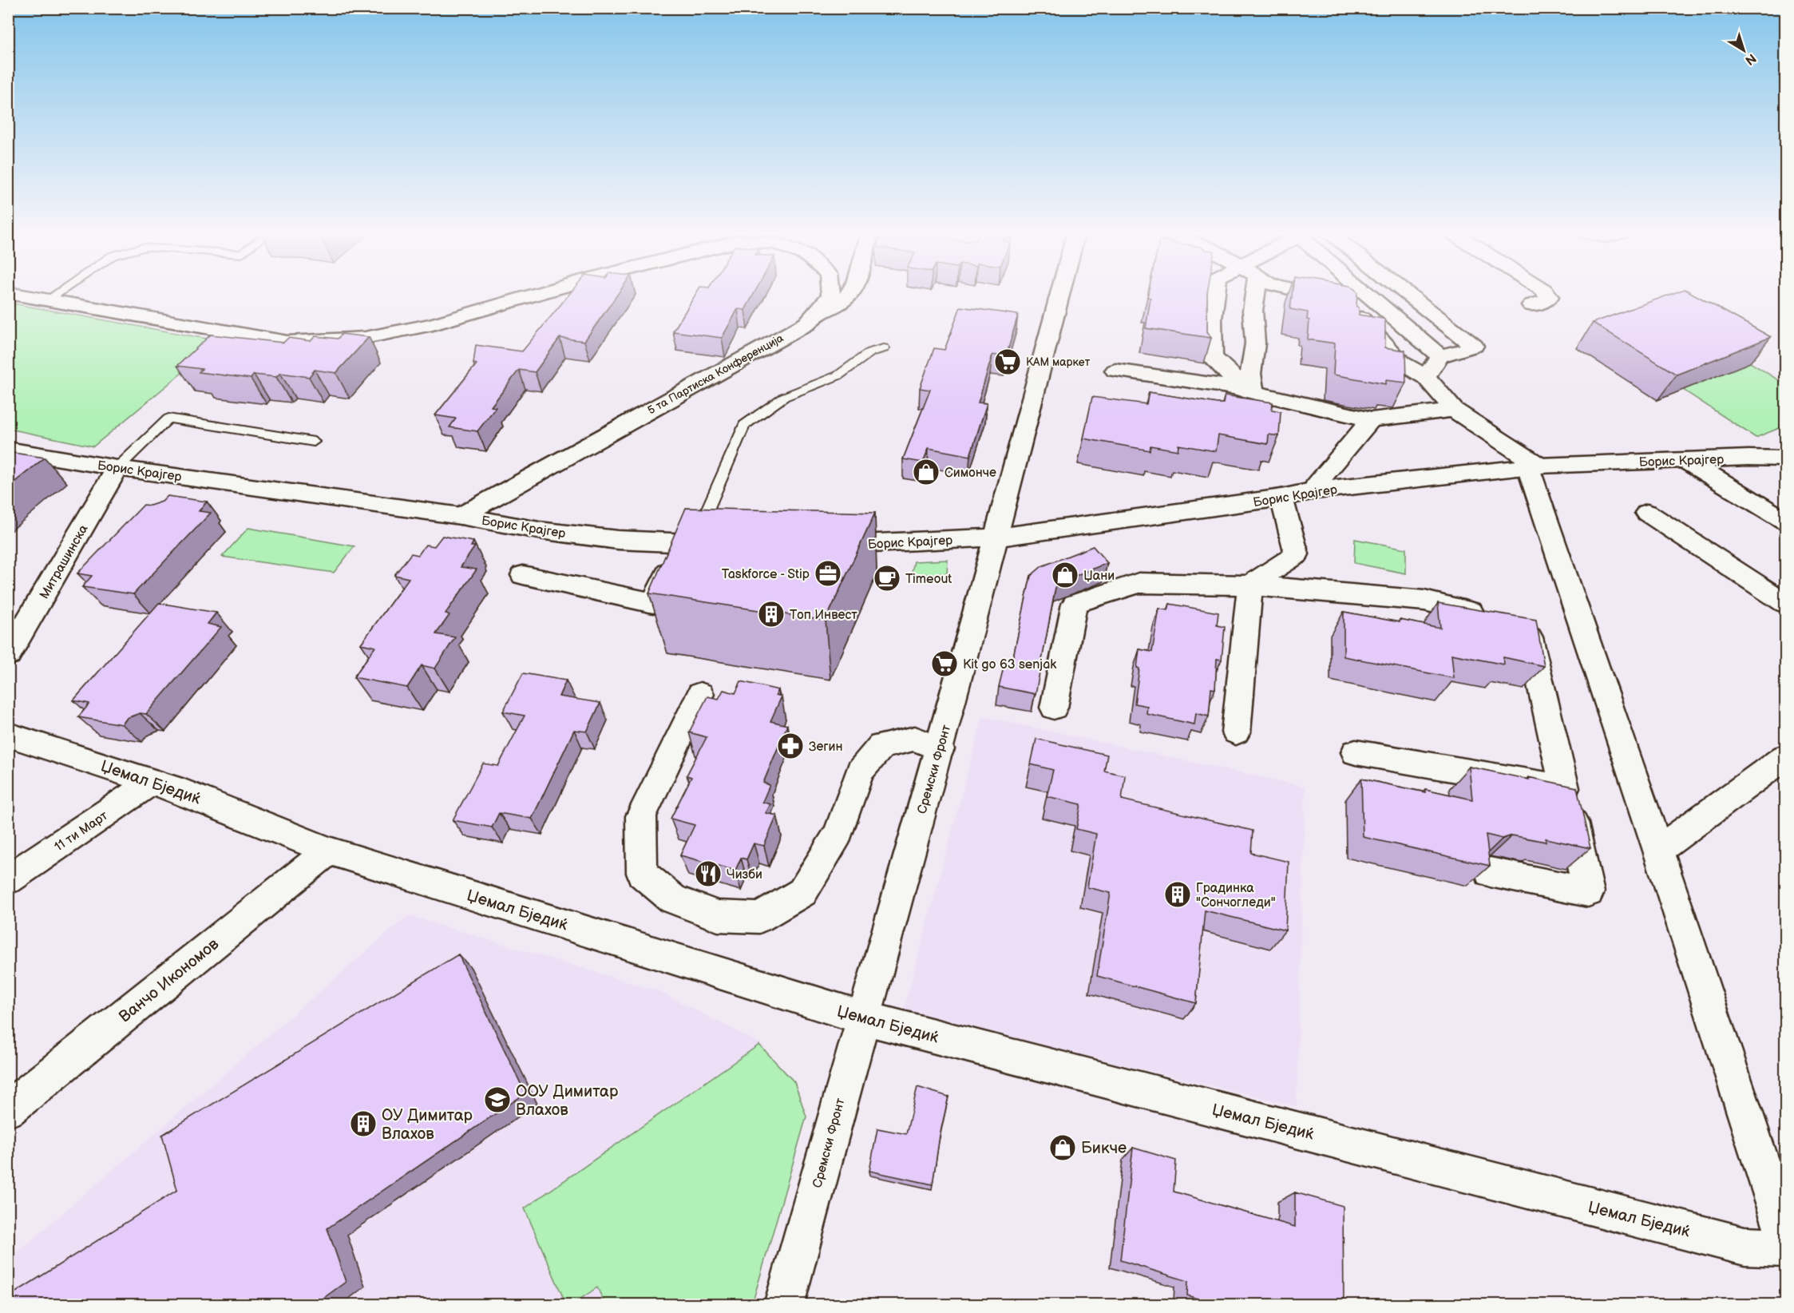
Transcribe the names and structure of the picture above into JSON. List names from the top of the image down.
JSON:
{
  "streets": {
    "street": [
      "5 та Партиска Конференција",
      "Борис Крајгер",
      "Митрашинска",
      "Сремски Фронт",
      "Џемал Бједиќ",
      "11 ти Март",
      "Ванчо Икономов"
    ]
  },
  "crossings": [
    ["5 та Партиска Конференција", "Борис Крајгер"],
    ["Борис Крајгер", "Митрашинска"],
    ["Борис Крајгер", "Сремски Фронт"],
    ["Сремски Фронт", "Џемал Бједиќ"],
    ["Џемал Бједиќ", "11 ти Март"],
    ["Џемал Бједиќ", "Ванчо Икономов"]
  ],
  "places": {
    "supermarket": ["КАМ маркет", "Kit go 63 senjak"],
    "shop": ["Симонче", "Џани", "Бикче"],
    "office": ["Taskforce - Stip"],
    "cafe": ["Timeout"],
    "building": ["Топ Инвест", "Градинка \"Сончогледи\"", "ОУ Димитар Влахов"],
    "pharmacy": ["Зегин"],
    "restaurant": ["Чизби"],
    "school or university": ["ООУ Димитар Влахов"]
  },
  "north": "bottom right"
}
